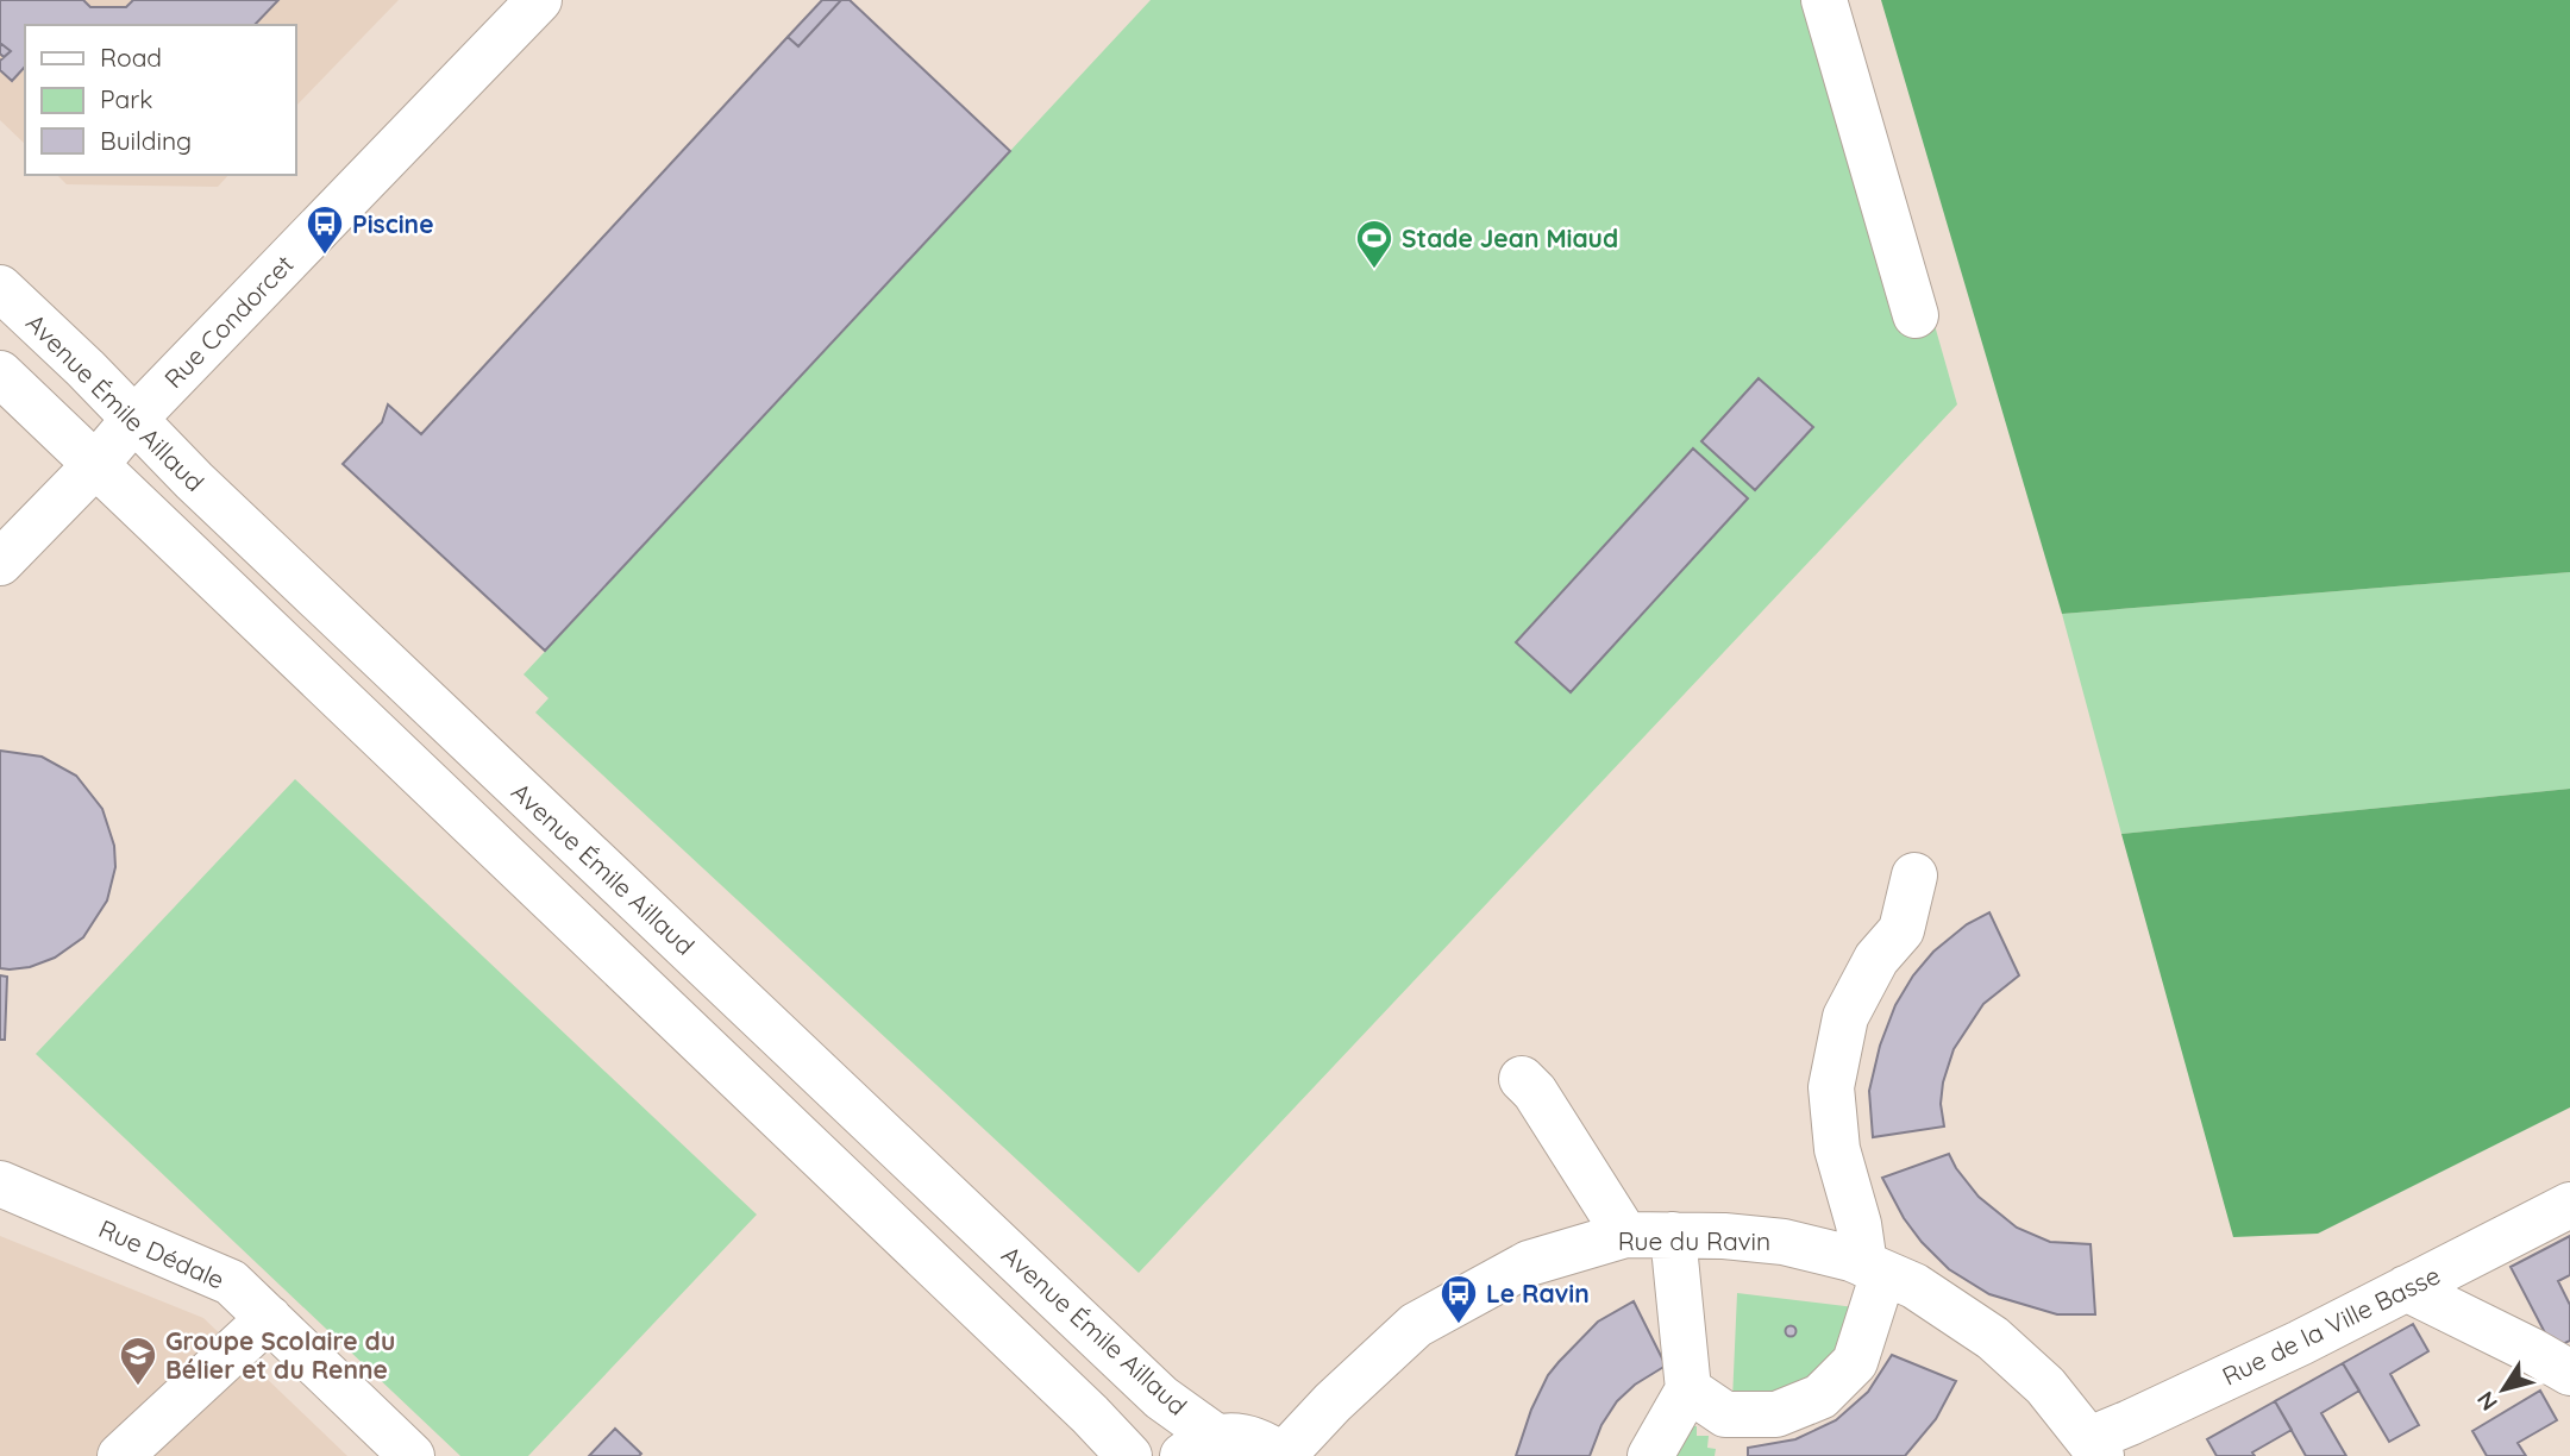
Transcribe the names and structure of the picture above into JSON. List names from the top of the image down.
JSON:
{
  "streets": {
    "main road": [
      "Rue Condorcet",
      "Avenue Émile Aillaud",
      "Rue du Ravin",
      "Rue Dédale",
      "Rue de la Ville Basse"
    ]
  },
  "crossings": [
    ["Rue Condorcet", "Avenue Émile Aillaud"],
    ["Rue du Ravin", "Rue de la Ville Basse"]
  ],
  "places": {
    "bus stop": ["Piscine", "Le Ravin"],
    "sports": ["Stade Jean Miaud"],
    "school or university": ["Groupe Scolaire du Bélier et du Renne"]
  },
  "legend": ["Road", "Park", "Building"],
  "north": "bottom left"
}
